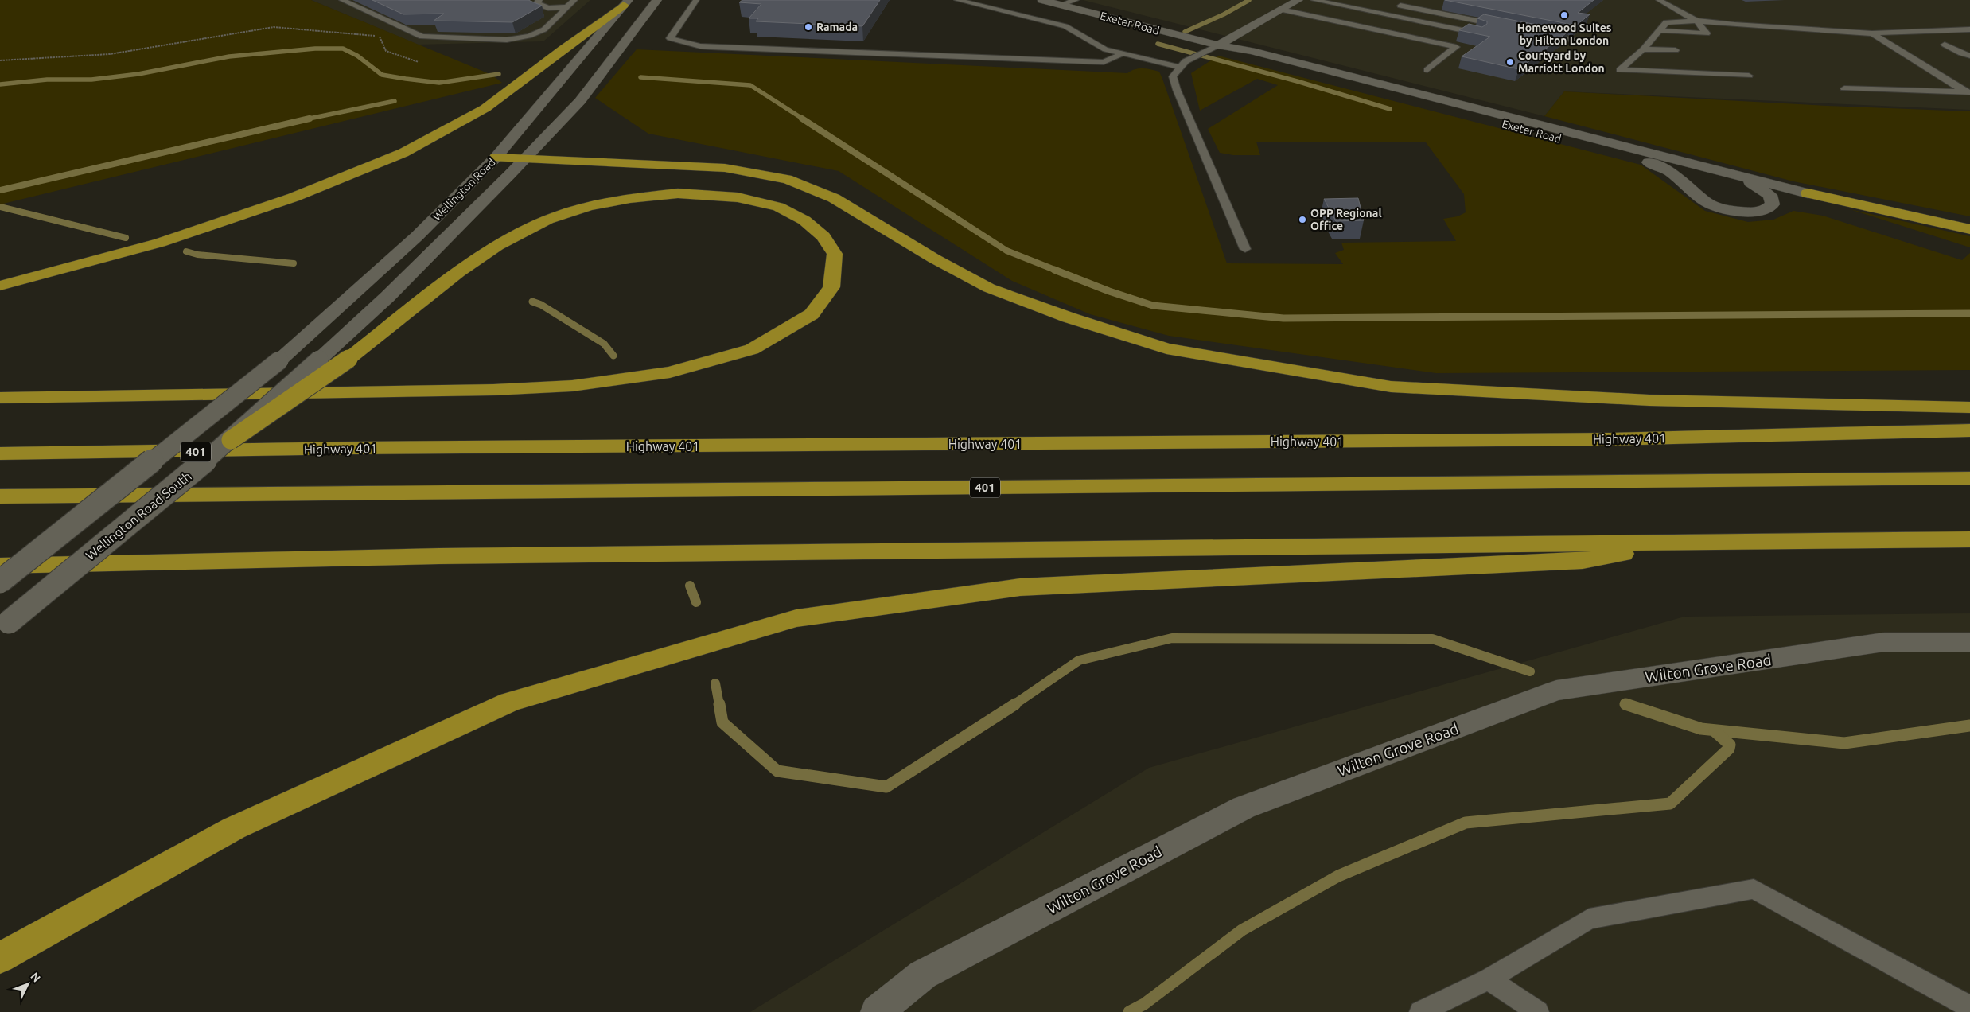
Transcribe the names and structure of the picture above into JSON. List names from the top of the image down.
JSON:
{
  "streets": {
    "highway": ["Highway 401", "401"],
    "main road": [
      "Exeter Road",
      "Wellington Road",
      "Wellington Road South",
      "Wilton Grove Road"
    ]
  },
  "crossings": [
    ["Wellington Road", "Wellington Road South"]
  ],
  "places": [
    "Homewood Suites by Hilton London",
    "Ramada",
    "Courtyard by Marriott London",
    "OPP Regional Office"
  ],
  "north": "top right"
}
